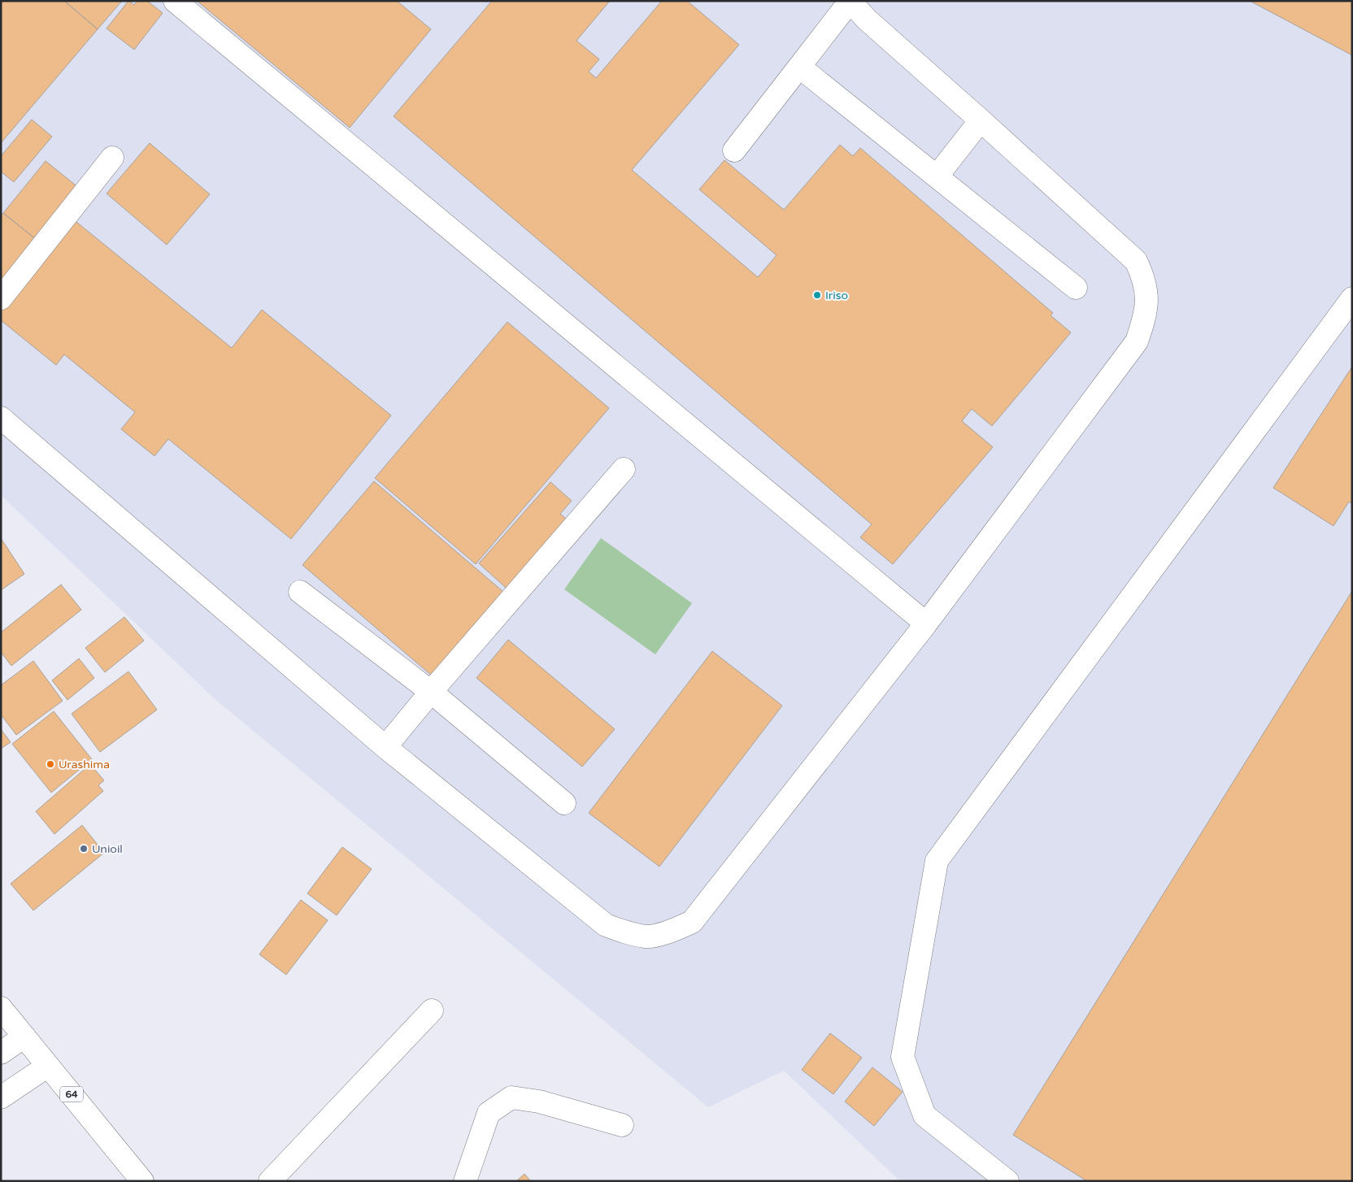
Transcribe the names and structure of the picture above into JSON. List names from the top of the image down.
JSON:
{
  "streets": {
    "street": ["64"]
  },
  "places": ["Iriso", "Urashima", "Unioil"]
}
